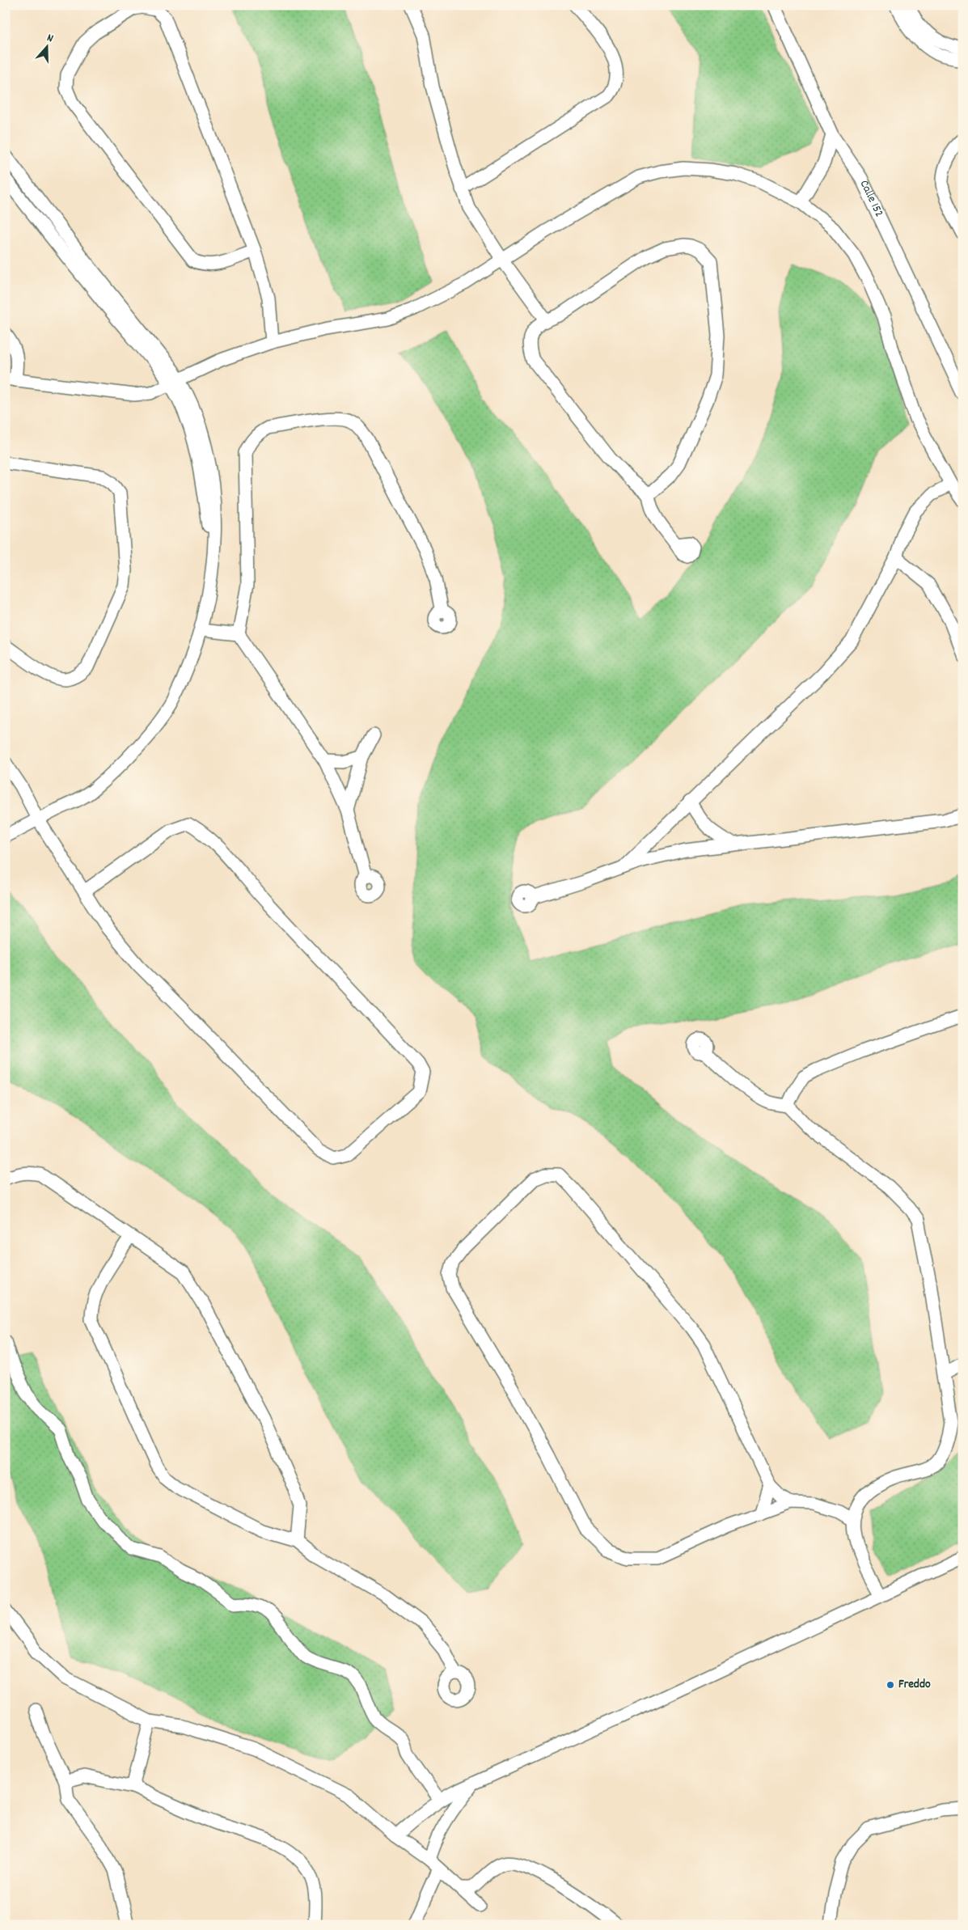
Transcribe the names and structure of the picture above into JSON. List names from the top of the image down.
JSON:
{
  "streets": {
    "street": ["Calle 152"]
  },
  "places": ["Freddo"],
  "north": "top"
}
